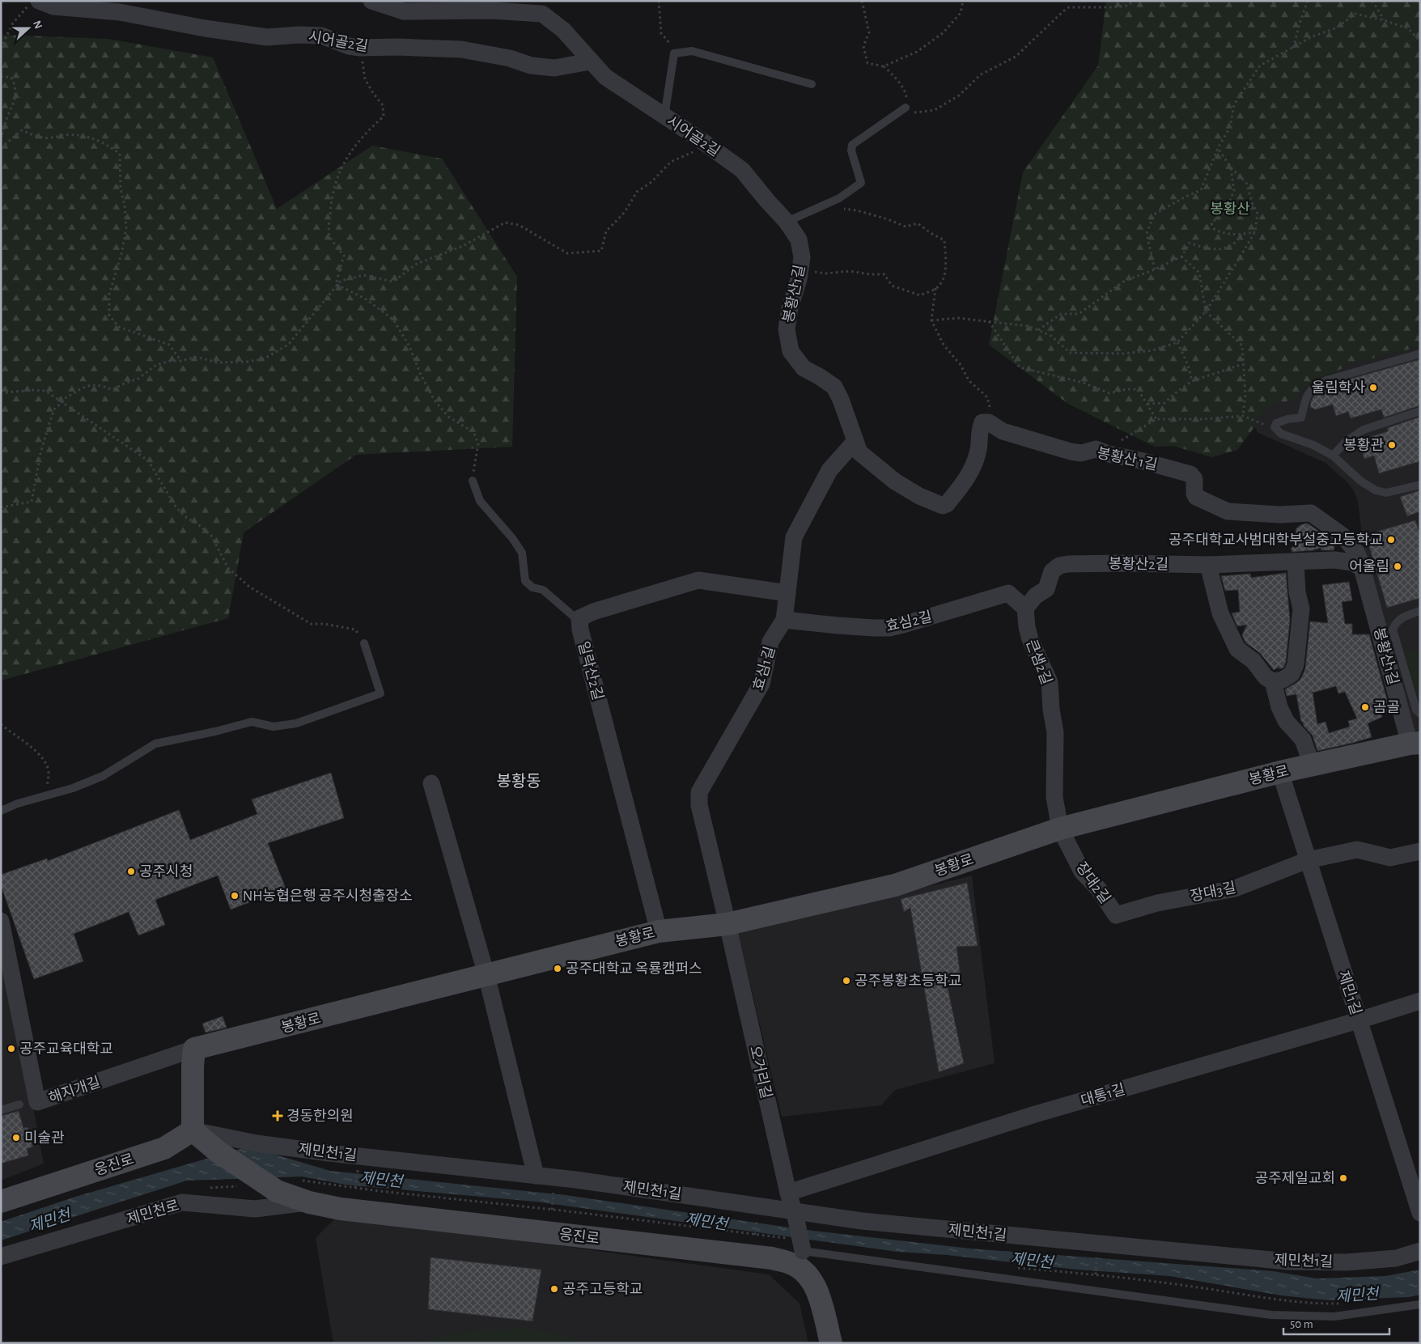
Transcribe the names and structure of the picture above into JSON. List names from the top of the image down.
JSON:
{
  "streets": {
    "main road": ["봉황로", "웅진로"],
    "street": [
      "시어골2길",
      "봉황산1길",
      "봉황산 1길",
      "봉황산2길",
      "효심2길",
      "큰샘2길",
      "효심1길",
      "일락산2길",
      "장대2길",
      "장대3길",
      "제민1길",
      "오거리길",
      "해지개길",
      "대통1길",
      "제민천1길",
      "제민천로"
    ]
  },
  "crossings": [
    ["시어골2길", "봉황산1길"],
    ["봉황산1길", "봉황산 1길"],
    ["봉황산1길", "봉황산2길"],
    ["봉황산1길", "효심1길"],
    ["봉황산1길", "봉황로"],
    ["봉황산 1길", "봉황산2길"],
    ["봉황산2길", "효심2길"],
    ["봉황산2길", "큰샘2길"],
    ["효심2길", "큰샘2길"],
    ["효심2길", "효심1길"],
    ["큰샘2길", "봉황로"],
    ["큰샘2길", "장대2길"],
    ["효심1길", "일락산2길"],
    ["효심1길", "봉황로"],
    ["효심1길", "오거리길"],
    ["일락산2길", "봉황로"],
    ["봉황로", "장대2길"],
    ["봉황로", "제민1길"],
    ["봉황로", "오거리길"],
    ["봉황로", "해지개길"],
    ["장대2길", "장대3길"],
    ["장대3길", "제민1길"],
    ["제민1길", "대통1길"],
    ["오거리길", "대통1길"],
    ["오거리길", "제민천1길"],
    ["제민천1길", "웅진로"],
    ["웅진로", "제민천로"]
  ],
  "districts": ["봉황동"],
  "water": ["제민천"],
  "parks": ["봉황산"],
  "places": {
    "other": [
      "울림학사",
      "봉황관",
      "공주대학교사범대학부설중고등학교",
      "어울림",
      "곰골",
      "공주시청",
      "NH농협은행 공주시청출장소",
      "공주대학교 옥룡캠퍼스",
      "공주봉황초등학교",
      "공주교육대학교",
      "미술관",
      "공주제일교회",
      "공주고등학교"
    ],
    "health": ["경동한의원"]
  },
  "scale_bar": "50 m",
  "north": "right"
}
